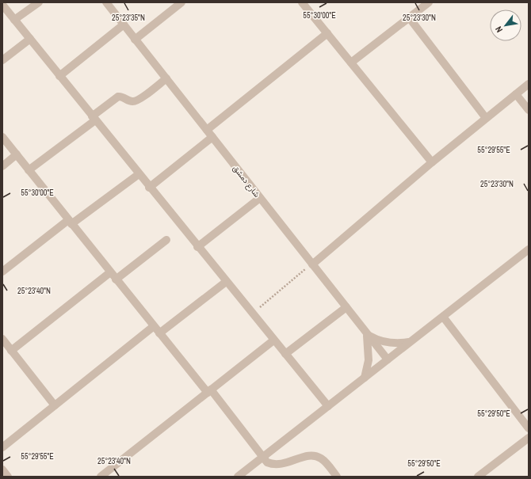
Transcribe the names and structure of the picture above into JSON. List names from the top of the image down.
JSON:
{
  "streets": {
    "street": ["شارع دمشق"]
  },
  "north": "bottom left",
  "coordinates": [
    "55°30'00\"E",
    "25°23'35\"N",
    "25°23'30\"N",
    "55°29'55\"E",
    "25°23'40\"N",
    "55°29'50\"E"
  ]
}
